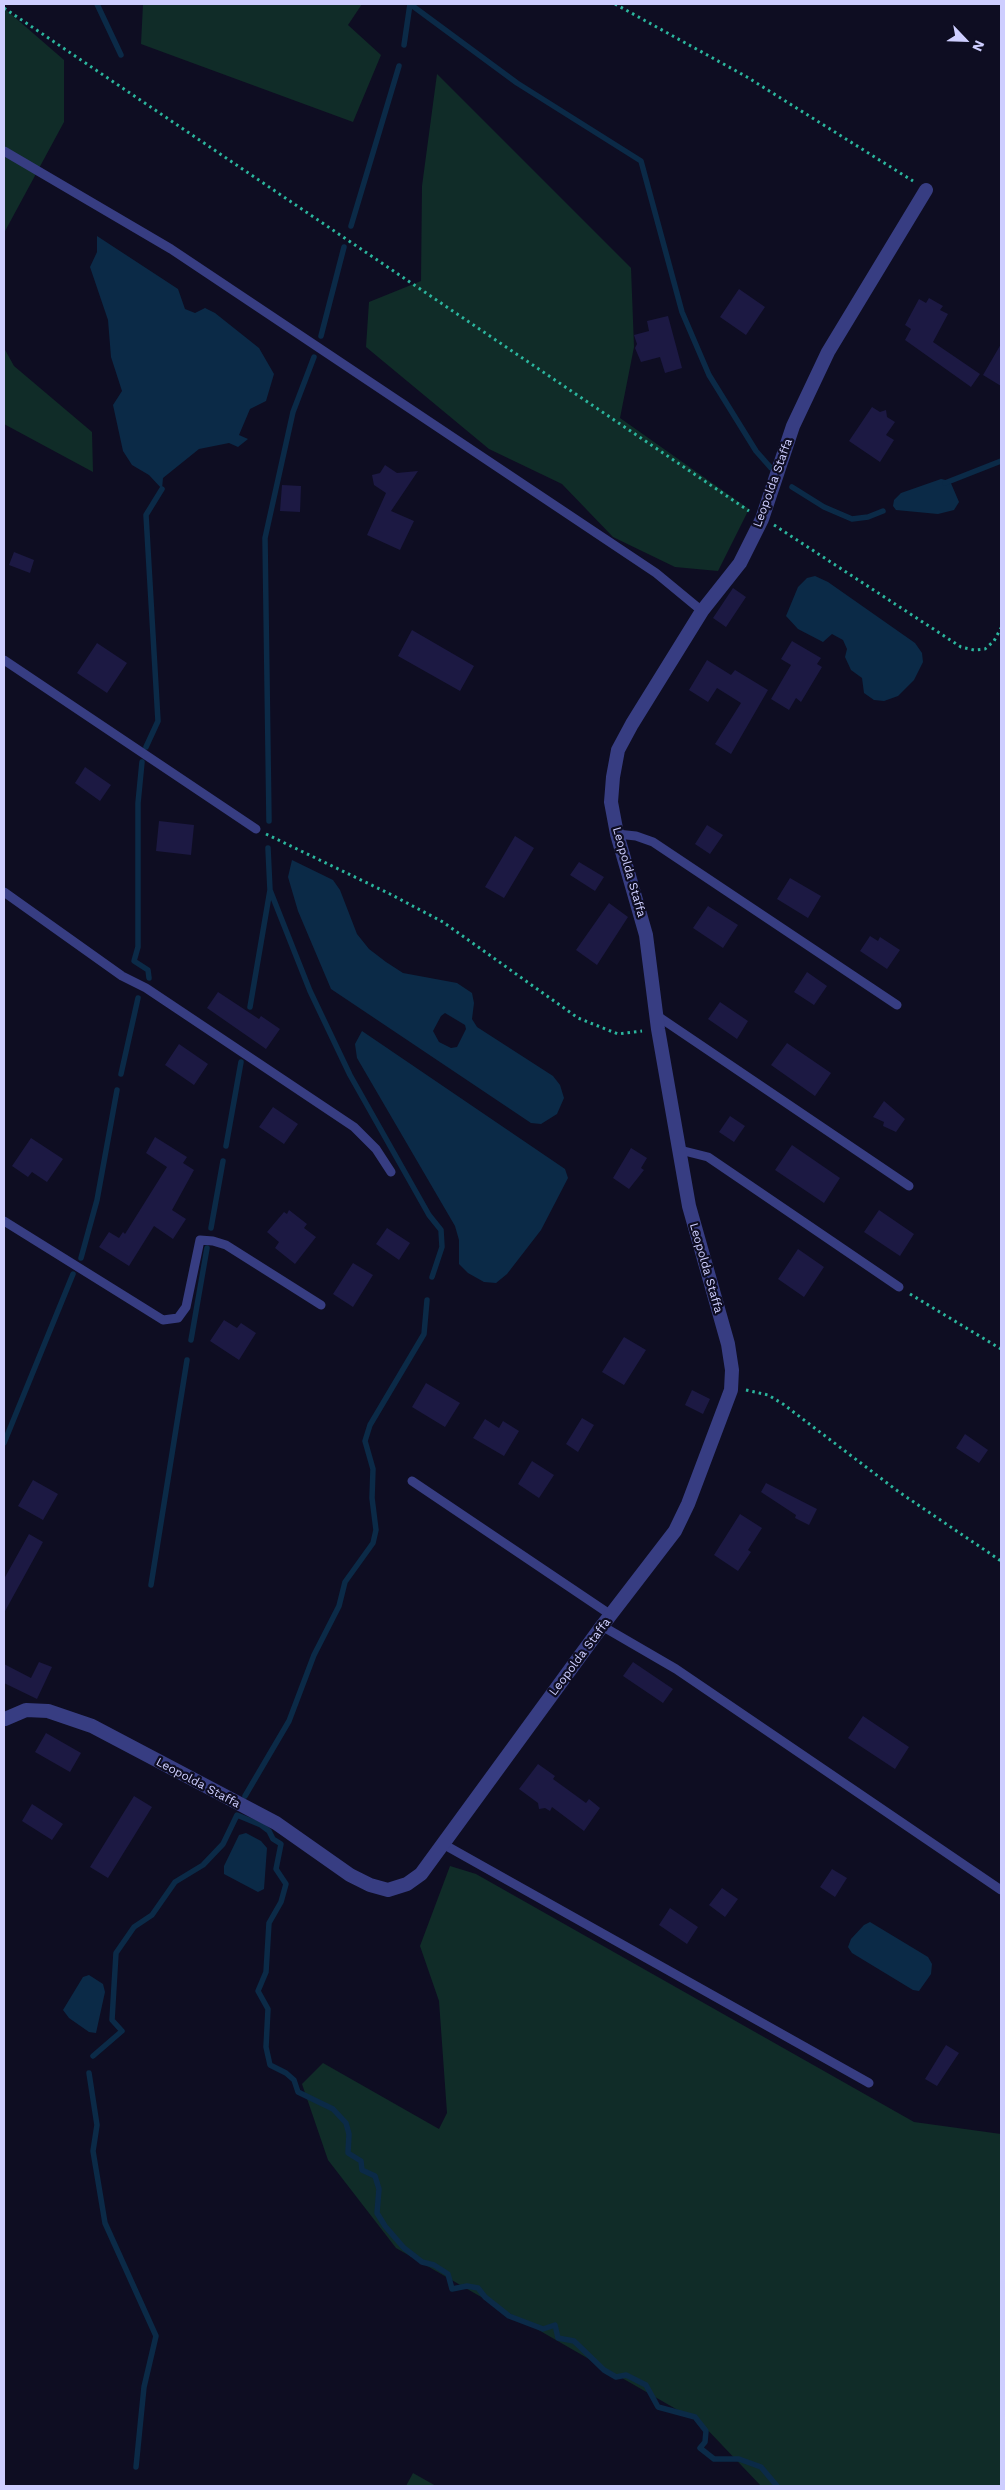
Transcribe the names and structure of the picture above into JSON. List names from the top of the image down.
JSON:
{
  "streets": {
    "street": ["Leopolda Staffa"]
  },
  "north": "bottom right"
}
